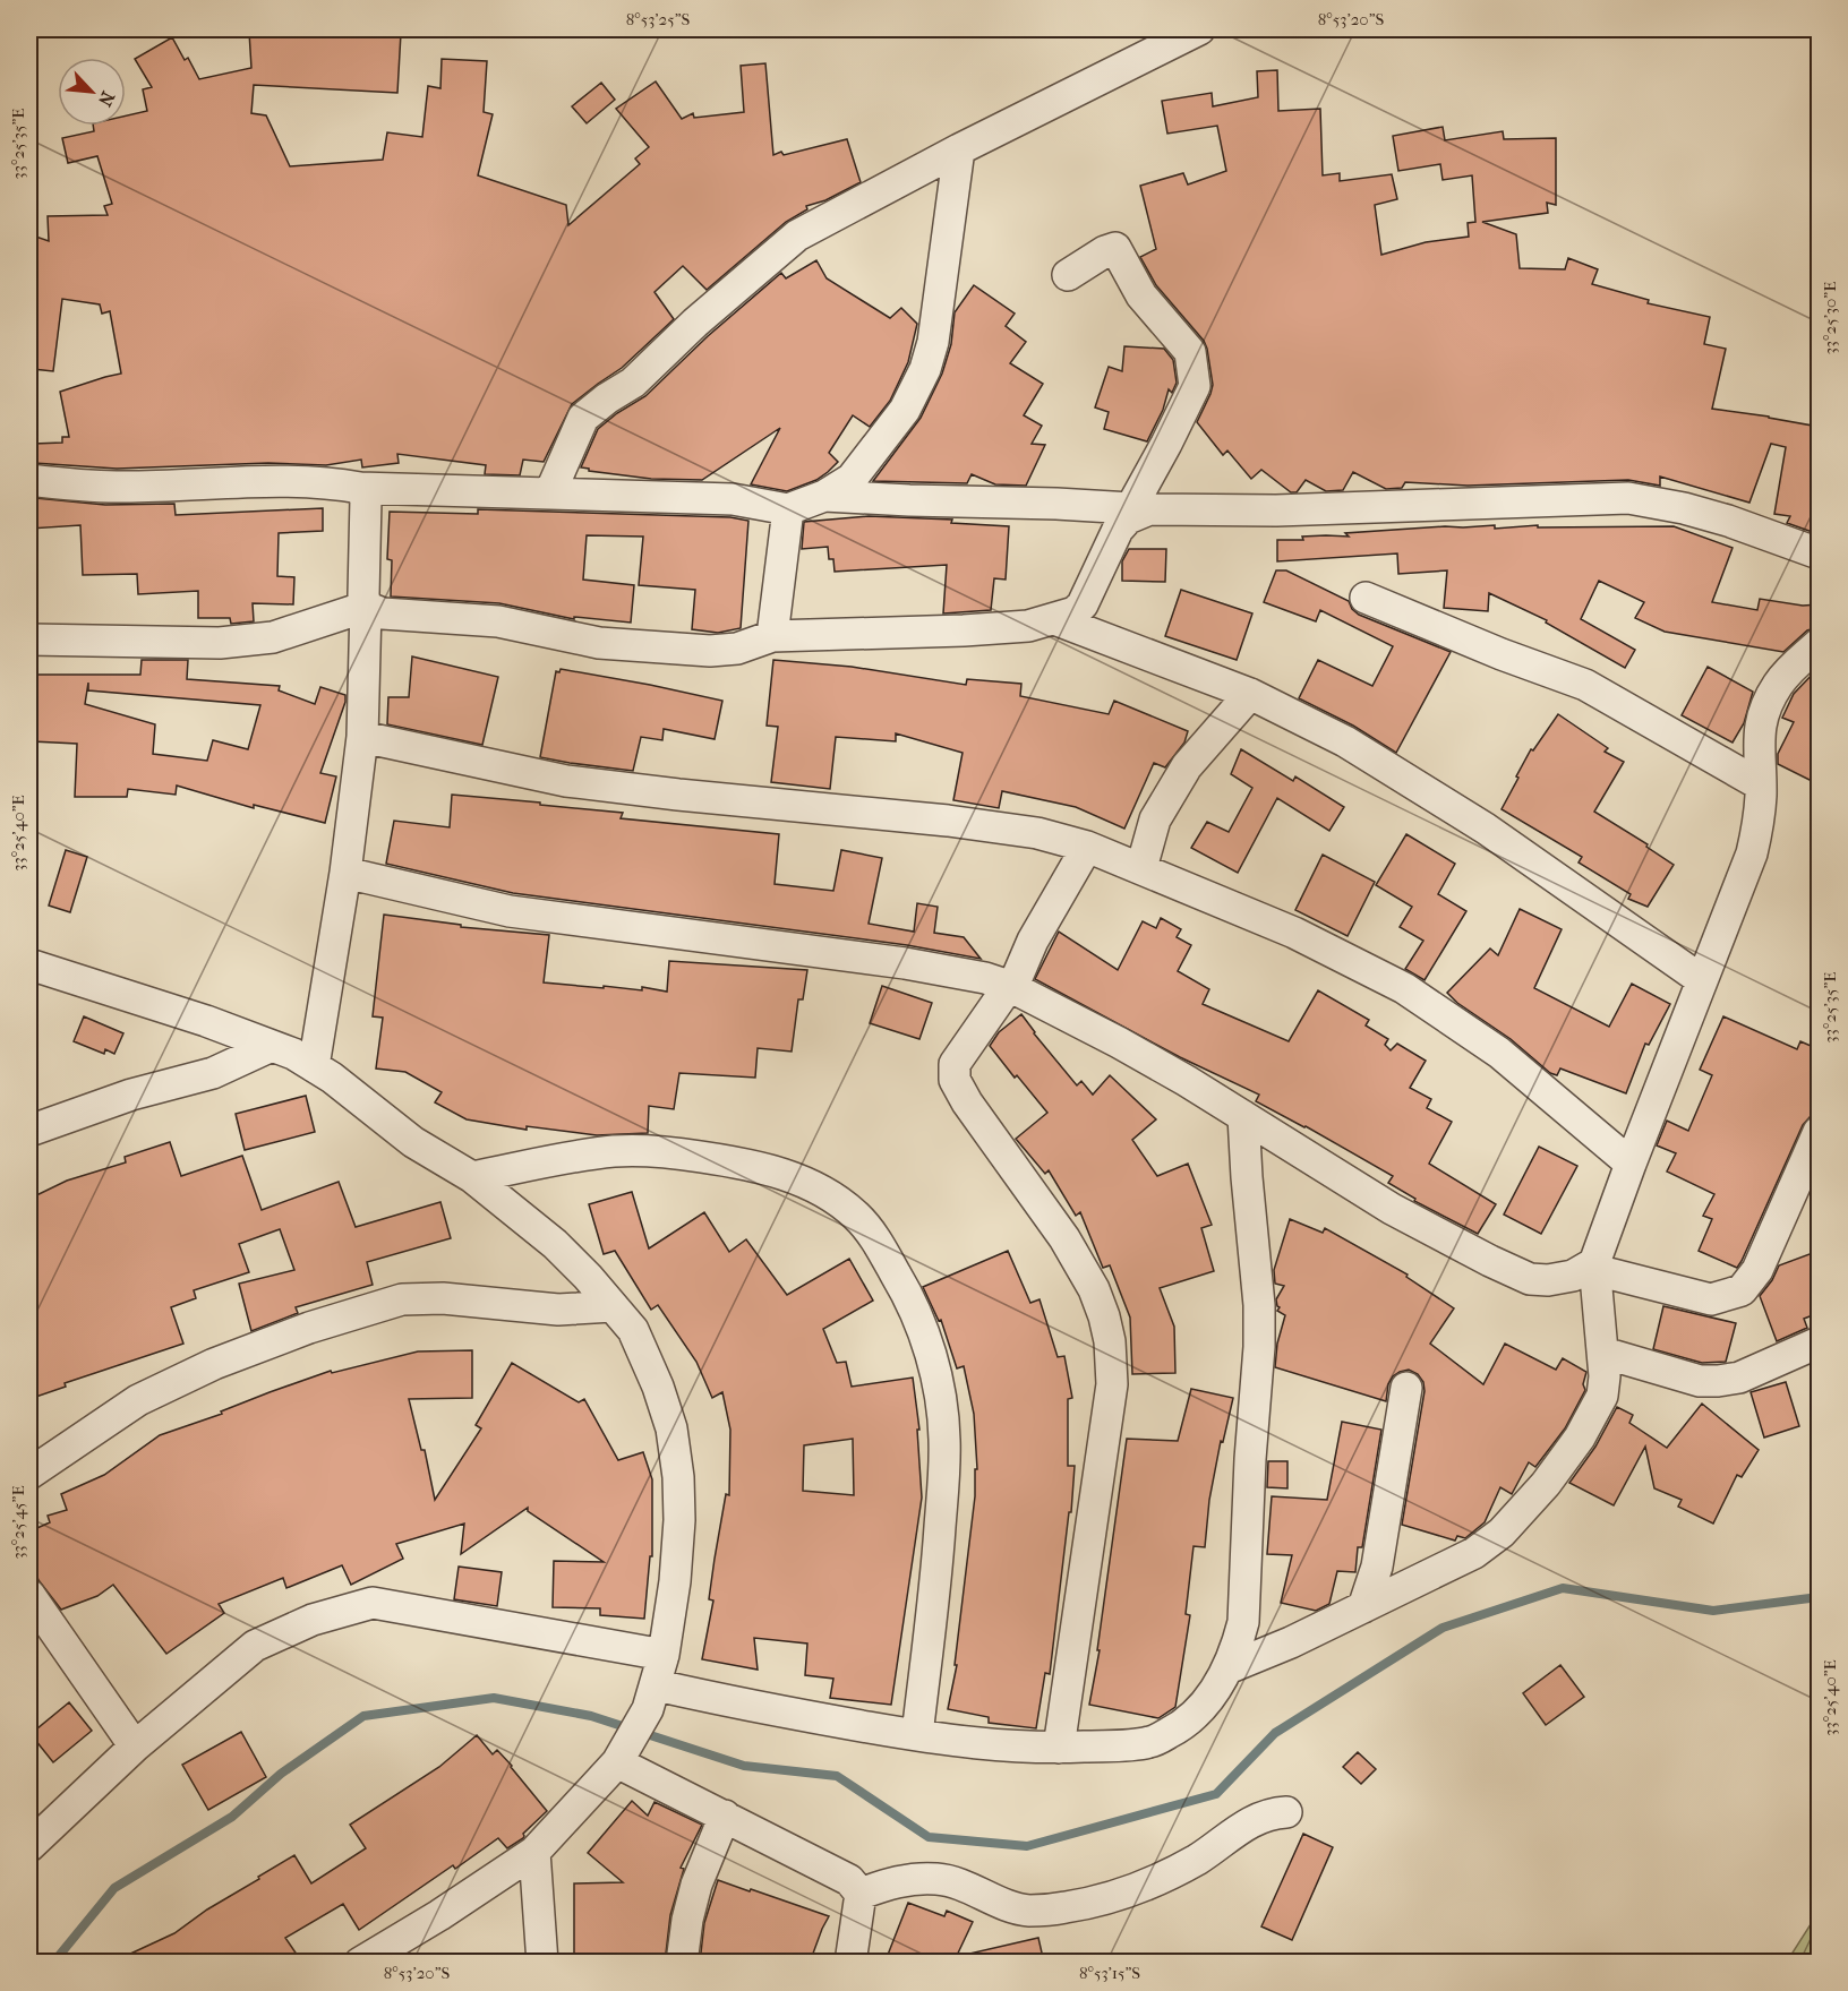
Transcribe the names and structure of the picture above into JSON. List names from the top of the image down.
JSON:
{
  "north": "bottom right",
  "coordinates": [
    "8°53'25\"S",
    "8°53'20\"S",
    "33°25'35\"E",
    "33°25'30\"E",
    "33°25'40\"E",
    "33°25'45\"E",
    "8°53'15\"S"
  ]
}
